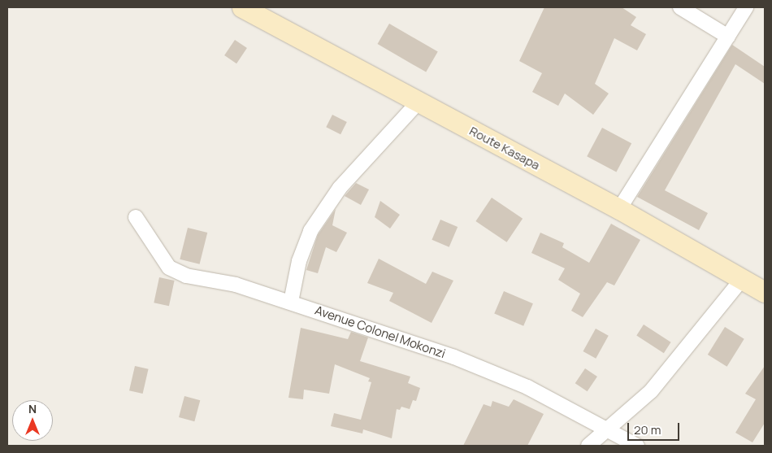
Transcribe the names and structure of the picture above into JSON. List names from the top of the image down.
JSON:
{
  "streets": {
    "main road": ["Route Kasapa"],
    "street": ["Avenue Colonel Mokonzi"]
  },
  "scale_bar": "20 m",
  "north": "top"
}
